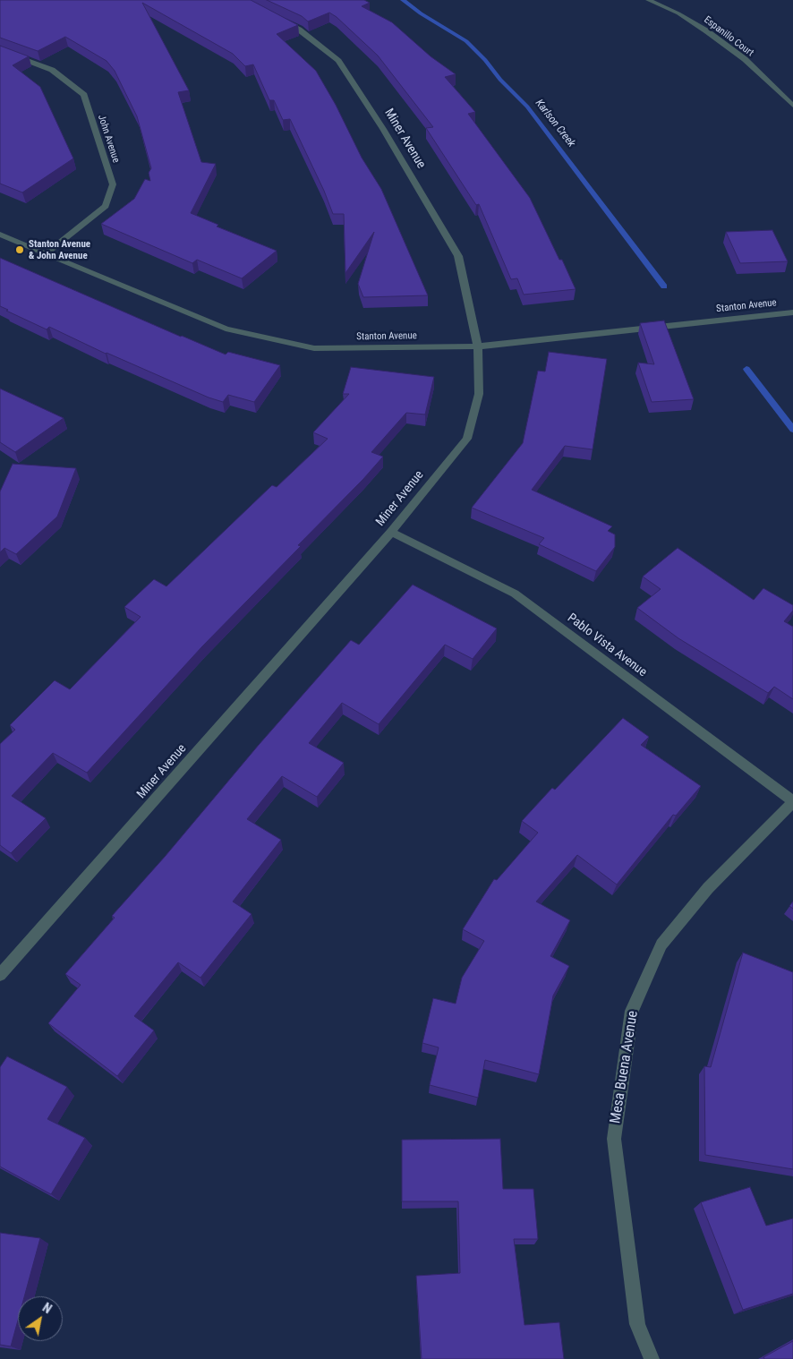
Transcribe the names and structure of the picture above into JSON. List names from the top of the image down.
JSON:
{
  "streets": {
    "street": [
      "Espanillo Court",
      "John Avenue",
      "Miner Avenue",
      "Stanton Avenue",
      "Pablo Vista Avenue",
      "Mesa Buena Avenue"
    ]
  },
  "crossings": [
    ["John Avenue", "Stanton Avenue"],
    ["Miner Avenue", "Stanton Avenue"],
    ["Miner Avenue", "Pablo Vista Avenue"],
    ["Pablo Vista Avenue", "Mesa Buena Avenue"]
  ],
  "water": ["Karlson Creek"],
  "places": ["Stanton Avenue & John Avenue"],
  "north": "top right"
}
